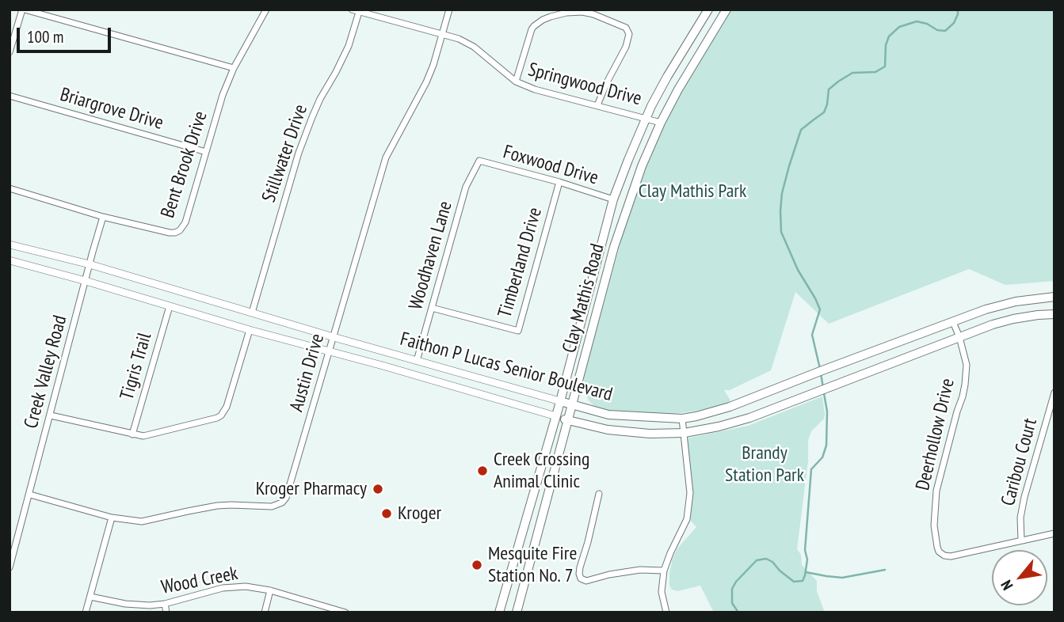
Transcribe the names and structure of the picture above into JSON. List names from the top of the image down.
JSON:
{
  "streets": {
    "main road": ["Clay Mathis Road", "Faithon P Lucas Senior Boulevard"],
    "street": [
      "Springwood Drive",
      "Briargrove Drive",
      "Stillwater Drive",
      "Bent Brook Drive",
      "Foxwood Drive",
      "Woodhaven Lane",
      "Timberland Drive",
      "Tigris Trail",
      "Creek Valley Road",
      "Austin Drive",
      "Deerhollow Drive",
      "Caribou Court",
      "Wood Creek"
    ]
  },
  "crossings": [
    ["Springwood Drive", "Stillwater Drive"],
    ["Springwood Drive", "Clay Mathis Road"],
    ["Springwood Drive", "Austin Drive"],
    ["Briargrove Drive", "Bent Brook Drive"],
    ["Stillwater Drive", "Faithon P Lucas Senior Boulevard"],
    ["Bent Brook Drive", "Creek Valley Road"],
    ["Foxwood Drive", "Woodhaven Lane"],
    ["Foxwood Drive", "Timberland Drive"],
    ["Foxwood Drive", "Clay Mathis Road"],
    ["Woodhaven Lane", "Timberland Drive"],
    ["Woodhaven Lane", "Faithon P Lucas Senior Boulevard"],
    ["Clay Mathis Road", "Faithon P Lucas Senior Boulevard"],
    ["Tigris Trail", "Faithon P Lucas Senior Boulevard"],
    ["Faithon P Lucas Senior Boulevard", "Creek Valley Road"],
    ["Faithon P Lucas Senior Boulevard", "Austin Drive"],
    ["Faithon P Lucas Senior Boulevard", "Deerhollow Drive"],
    ["Creek Valley Road", "Austin Drive"],
    ["Deerhollow Drive", "Caribou Court"]
  ],
  "parks": ["Clay Mathis Park", "Brandy Station Park"],
  "places": [
    "Creek Crossing Animal Clinic",
    "Kroger Pharmacy",
    "Kroger",
    "Mesquite Fire Station No. 7"
  ],
  "scale_bar": "100 m",
  "north": "bottom left"
}
